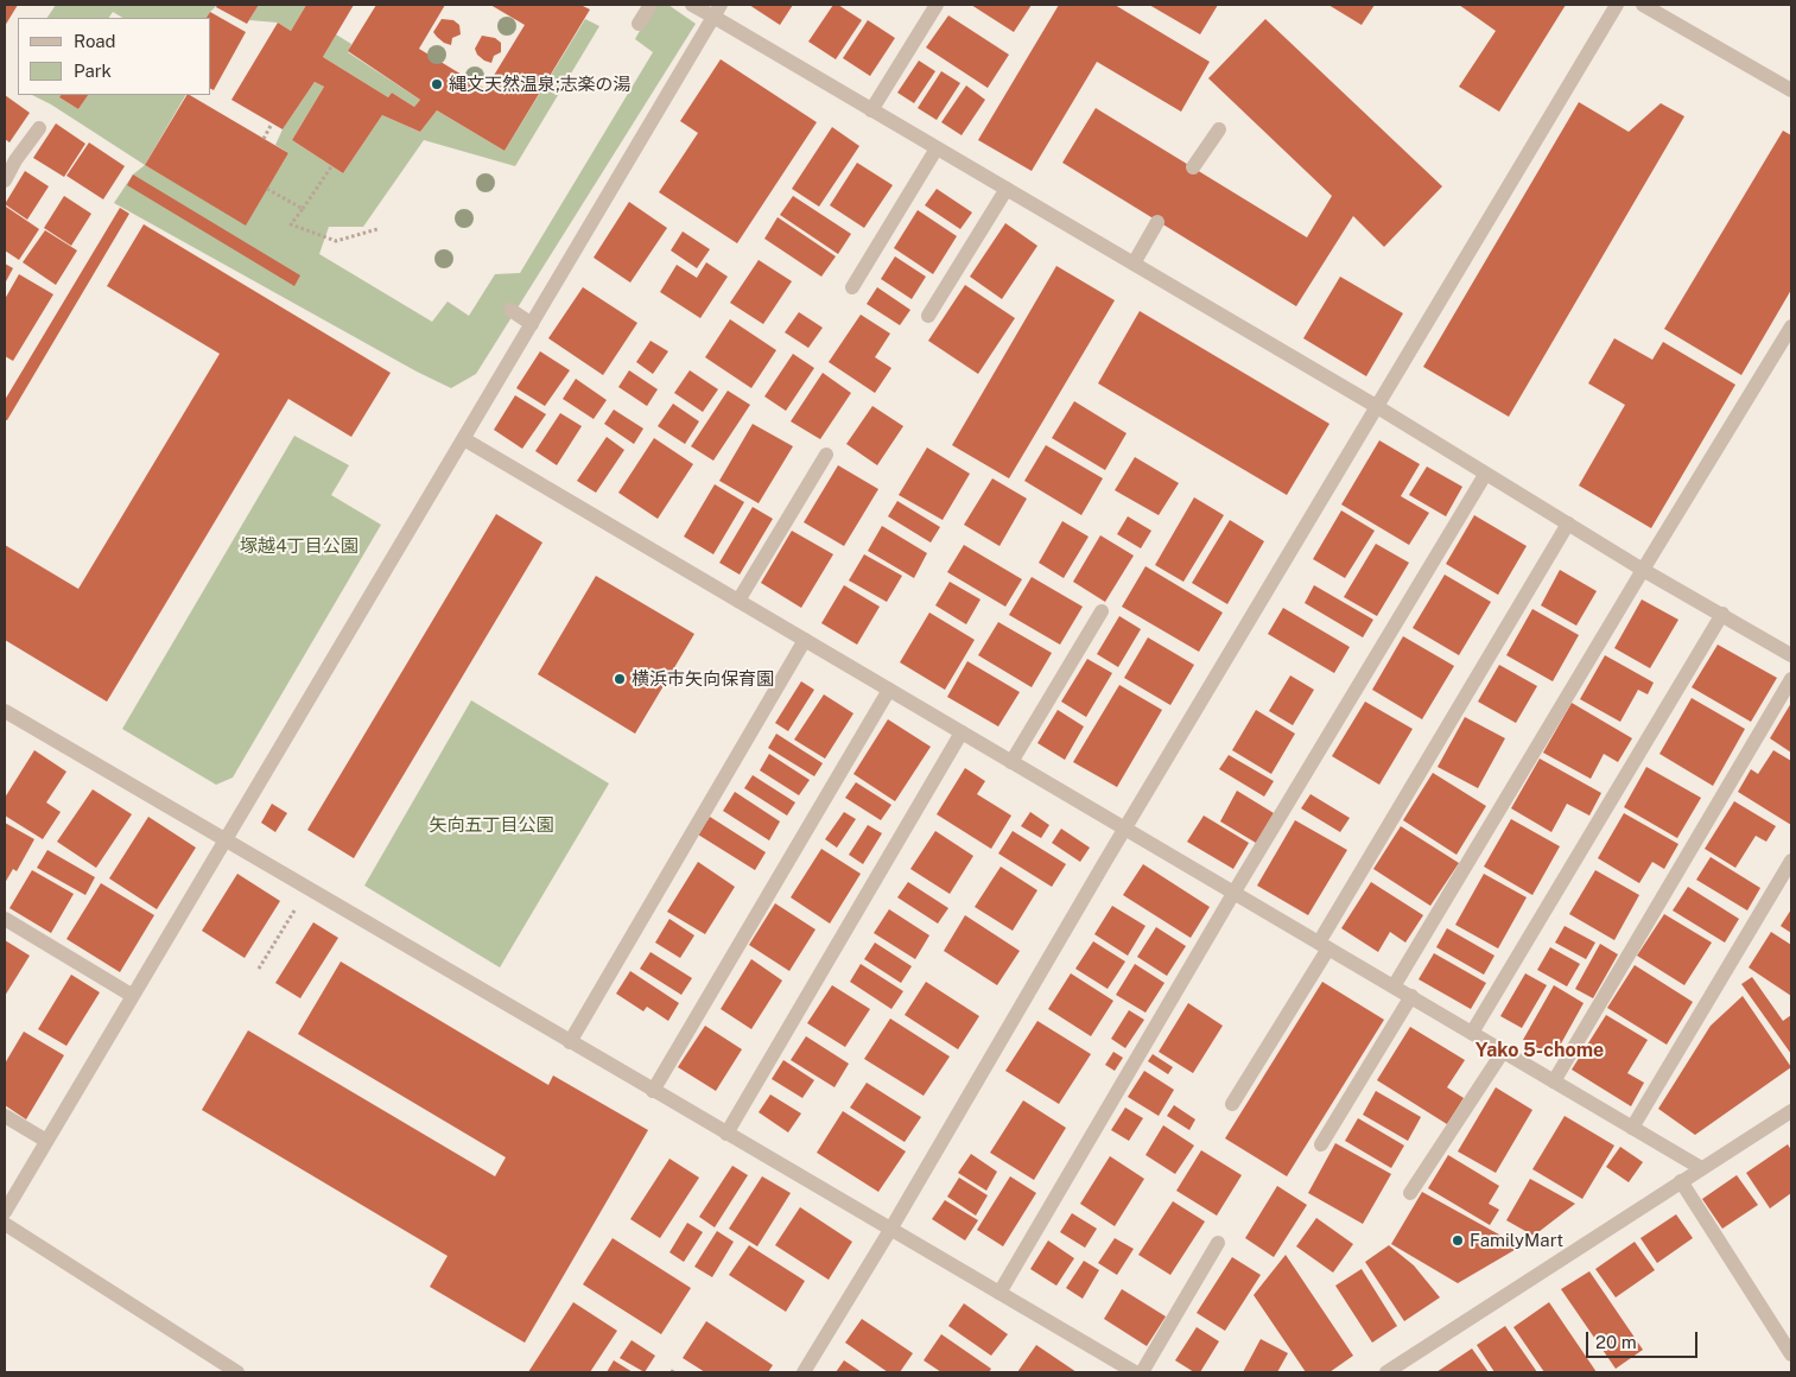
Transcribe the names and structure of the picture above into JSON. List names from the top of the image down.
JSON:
{
  "districts": ["Yako 5-chome"],
  "parks": ["塚越4丁目公園", "矢向五丁目公園"],
  "places": ["縄文天然温泉;志楽の湯", "横浜市矢向保育園", "FamilyMart"],
  "legend": ["Road", "Park"],
  "scale_bar": "20 m"
}
